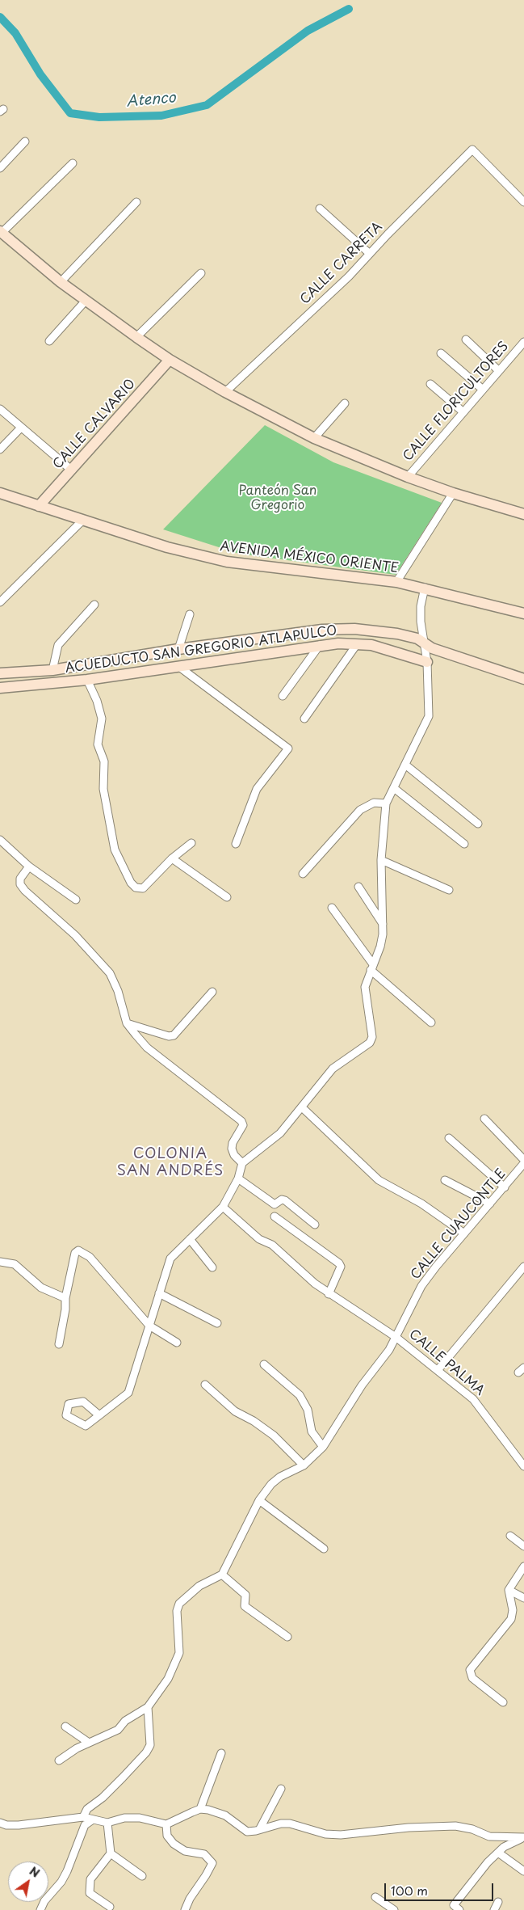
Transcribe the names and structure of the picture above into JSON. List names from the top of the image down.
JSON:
{
  "streets": {
    "street": [
      "CALLE CARRETA",
      "CALLE FLORICULTORES",
      "CALLE CALVARIO",
      "AVENIDA MÉXICO ORIENTE",
      "ACUEDUCTO SAN GREGORIO ATLAPULCO",
      "CALLE CUAUCONTLE",
      "CALLE PALMA"
    ]
  },
  "crossings": [
    ["CALLE CALVARIO", "AVENIDA MÉXICO ORIENTE"],
    ["CALLE CUAUCONTLE", "CALLE PALMA"]
  ],
  "districts": ["COLONIA SAN ANDRÉS"],
  "water": ["Atenco"],
  "parks": ["Panteón San Gregorio"],
  "scale_bar": "100 m",
  "north": "top right"
}
